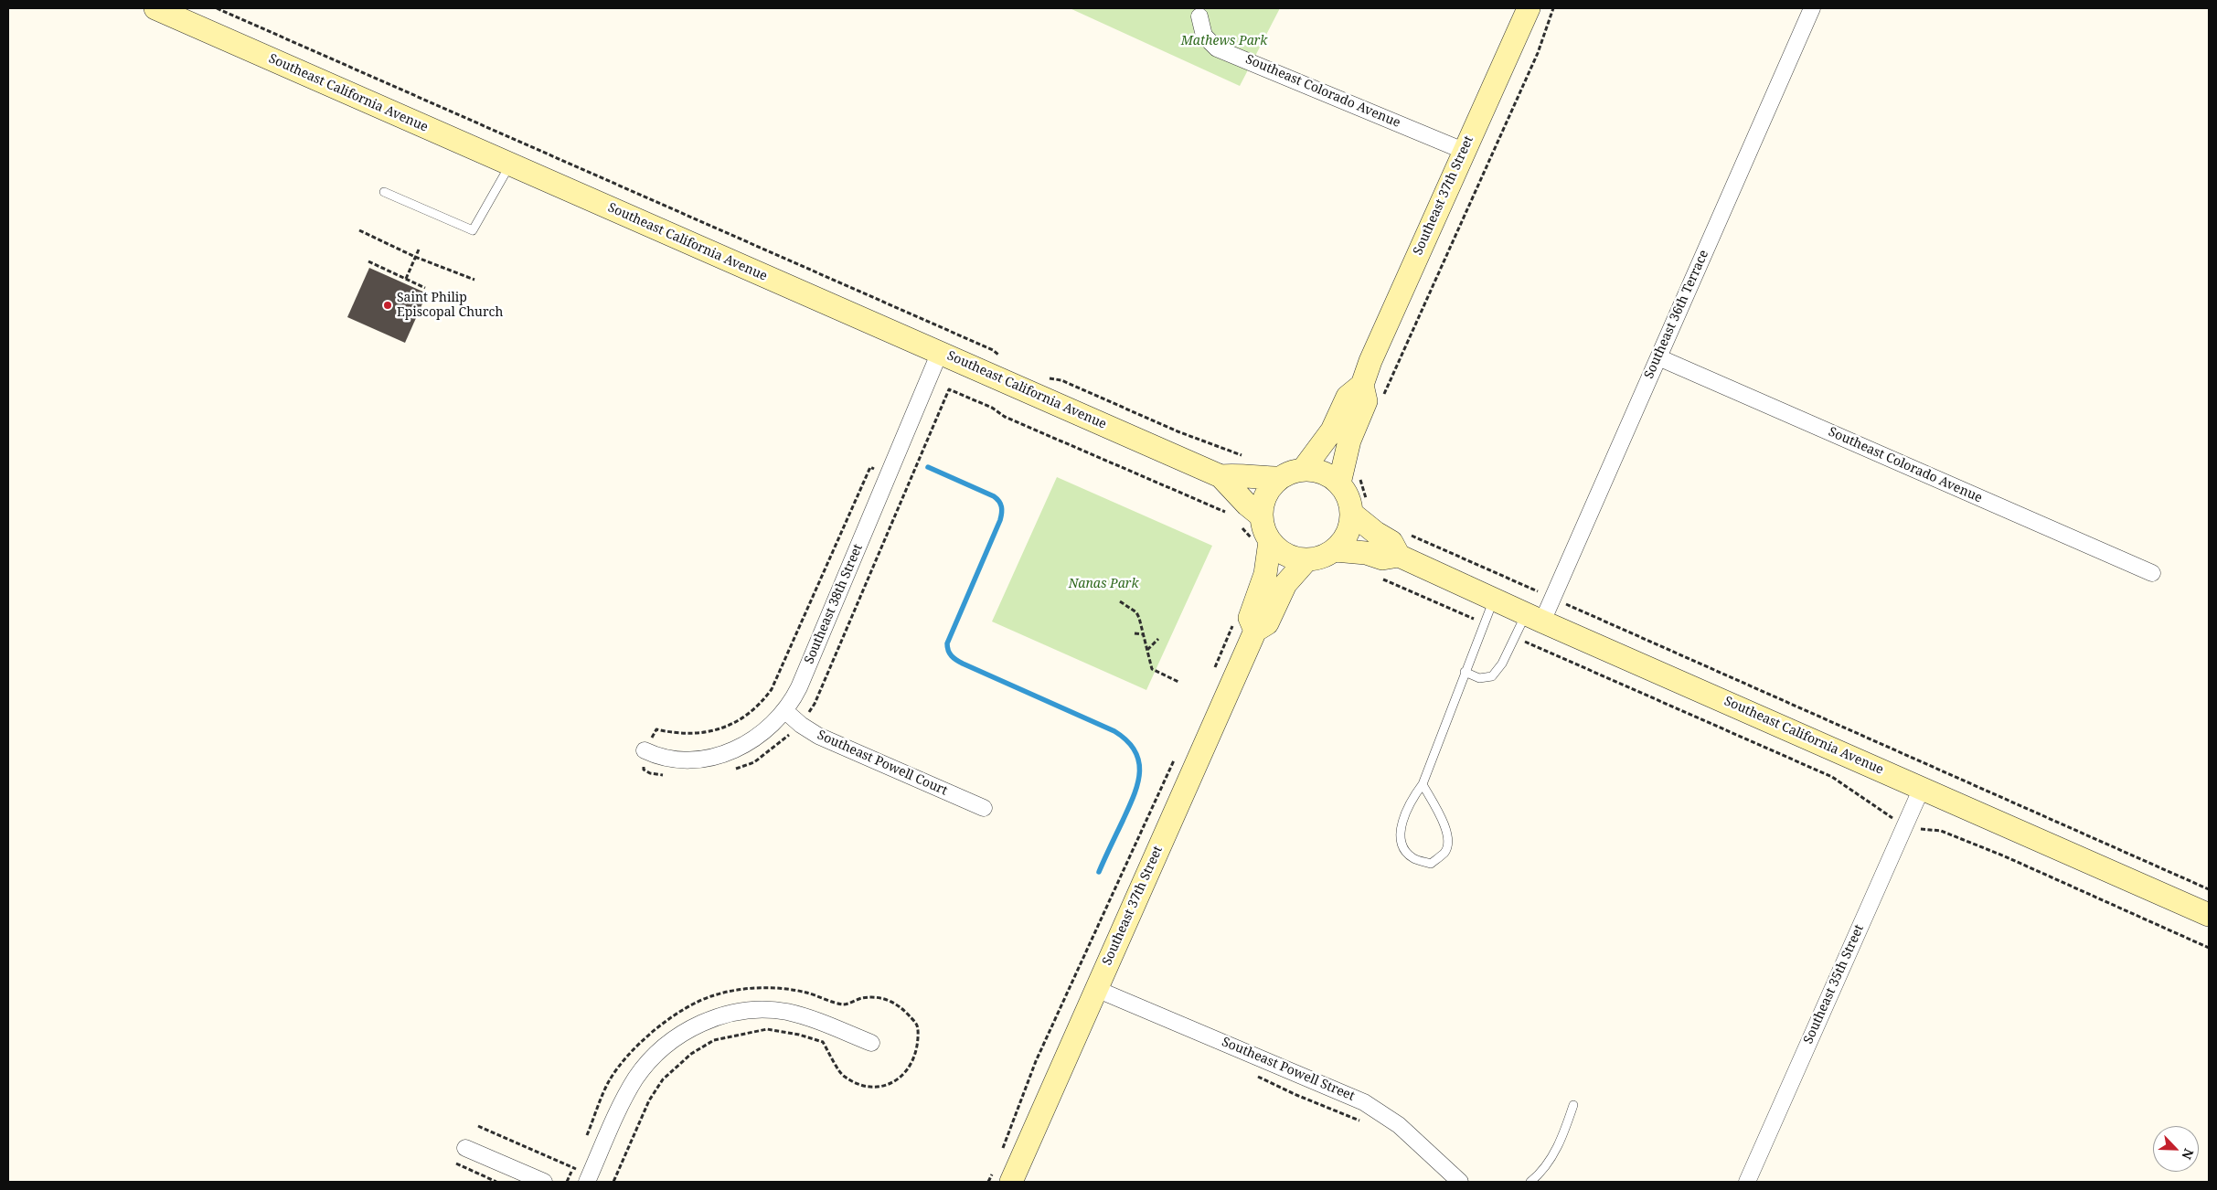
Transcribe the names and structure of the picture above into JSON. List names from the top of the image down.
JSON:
{
  "streets": {
    "main road": ["Southeast California Avenue", "Southeast 37th Street"],
    "street": [
      "Southeast Colorado Avenue",
      "Southeast 36th Terrace",
      "Southeast 38th Street",
      "Southeast Powell Court",
      "Southeast 35th Street",
      "Southeast Powell Street"
    ]
  },
  "crossings": [
    ["Southeast Colorado Avenue", "Southeast 37th Street"],
    ["Southeast Colorado Avenue", "Southeast 36th Terrace"],
    ["Southeast California Avenue", "Southeast 37th Street"],
    ["Southeast California Avenue", "Southeast 36th Terrace"],
    ["Southeast California Avenue", "Southeast 38th Street"],
    ["Southeast California Avenue", "Southeast 35th Street"],
    ["Southeast 37th Street", "Southeast Powell Street"],
    ["Southeast 38th Street", "Southeast Powell Court"]
  ],
  "parks": ["Mathews Park", "Nanas Park"],
  "places": ["Saint Philip Episcopal Church"],
  "north": "bottom right"
}
